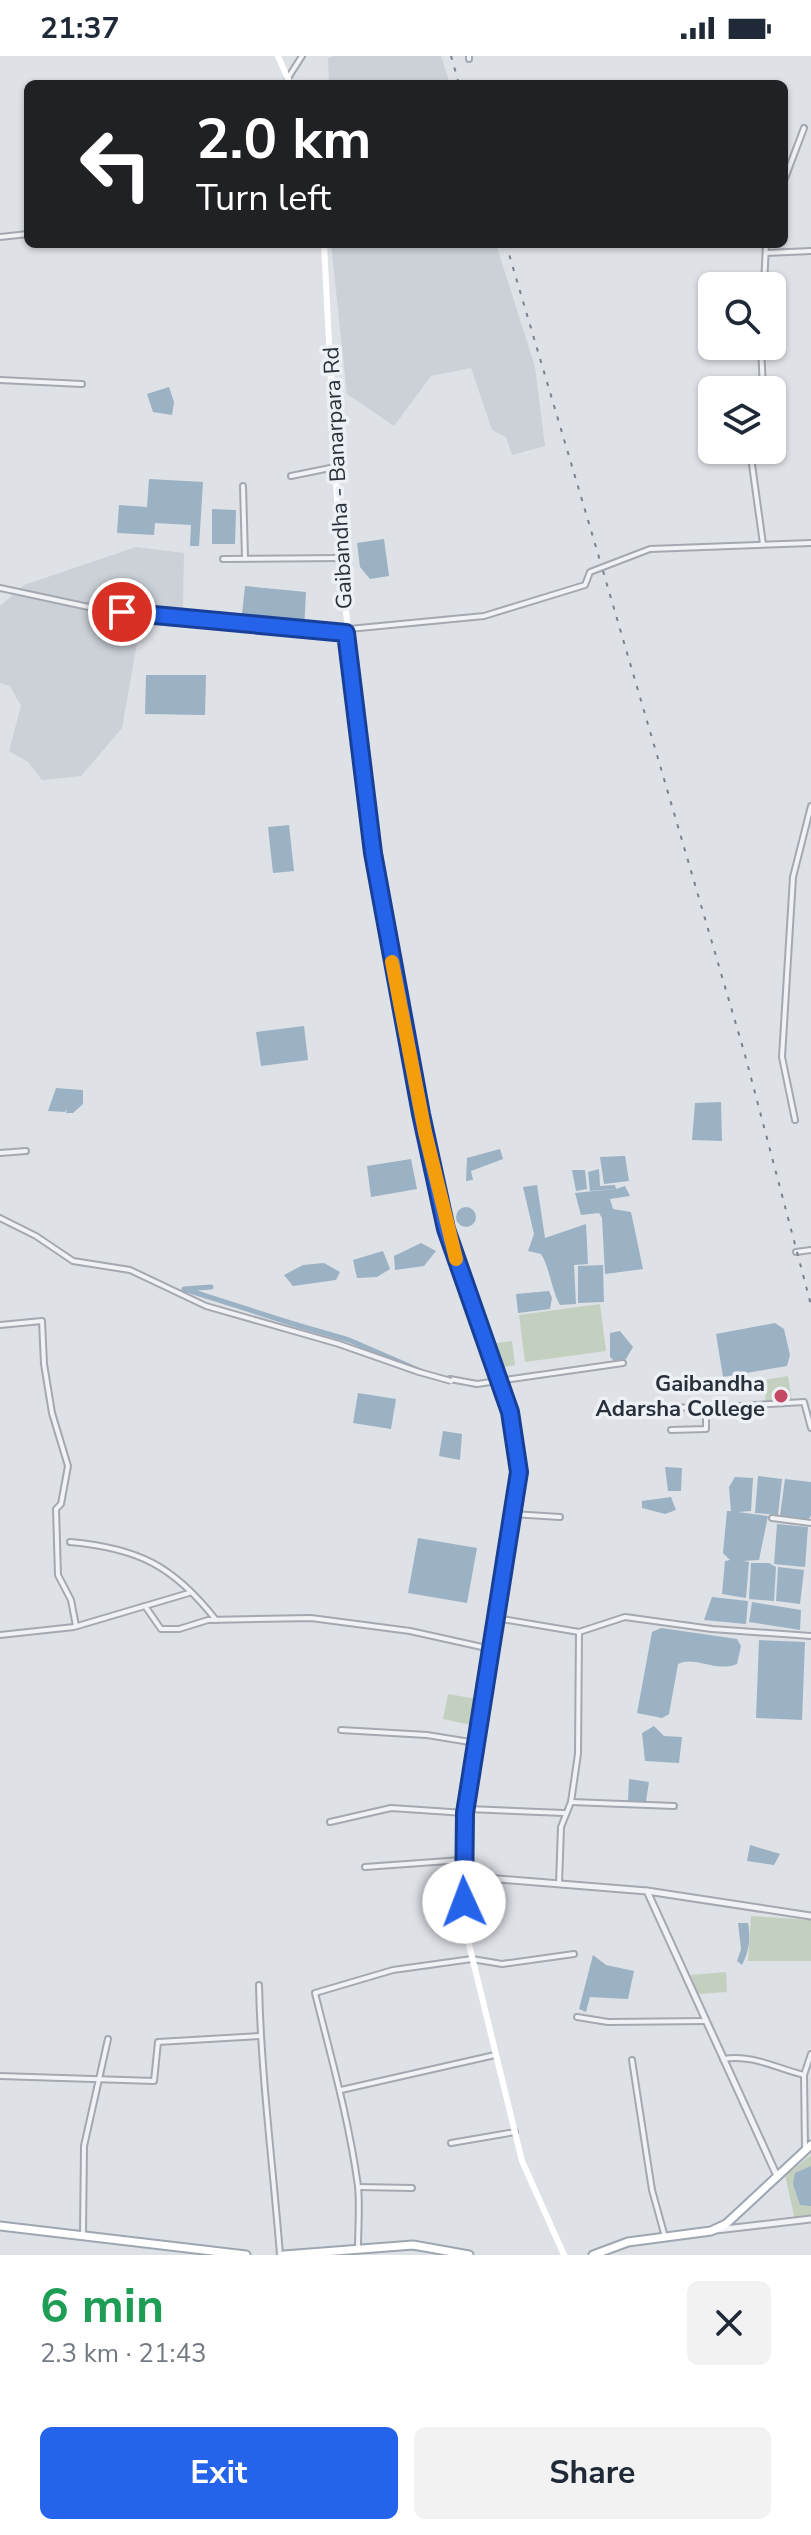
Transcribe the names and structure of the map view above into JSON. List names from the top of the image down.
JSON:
{
  "streets": {
    "main road": ["Gaibandha - Banarpara Rd"]
  },
  "places": ["Gaibandha Adarsha College"],
  "page": {
    "status": "21:37",
    "turn": ["2.0 km", "Turn left"],
    "heading": ["6 min", "2.3 km · 21:43"],
    "buttons": ["Exit", "Share"]
  }
}
